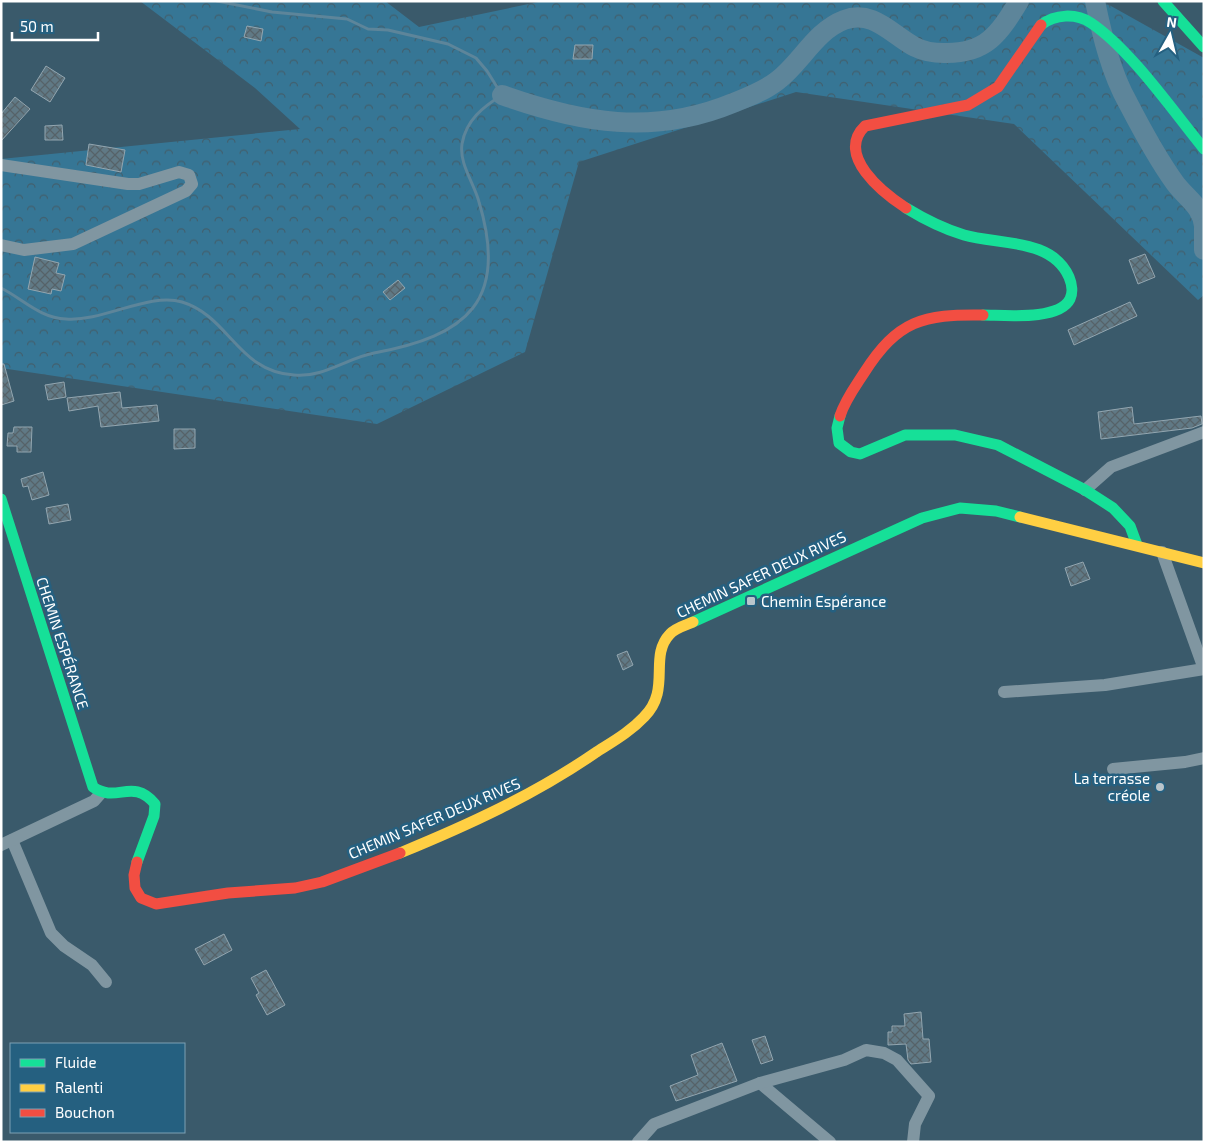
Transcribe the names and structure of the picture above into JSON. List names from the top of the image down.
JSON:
{
  "streets": {
    "street": ["CHEMIN SAFER DEUX RIVES", "CHEMIN ESPÉRANCE"]
  },
  "crossings": [
    ["CHEMIN SAFER DEUX RIVES", "CHEMIN ESPÉRANCE"]
  ],
  "places": {
    "transit": ["Chemin Espérance"],
    "other": ["La terrasse créole"]
  },
  "legend": ["Fluide", "Ralenti", "Bouchon"],
  "scale_bar": "50 m",
  "north": "top"
}
